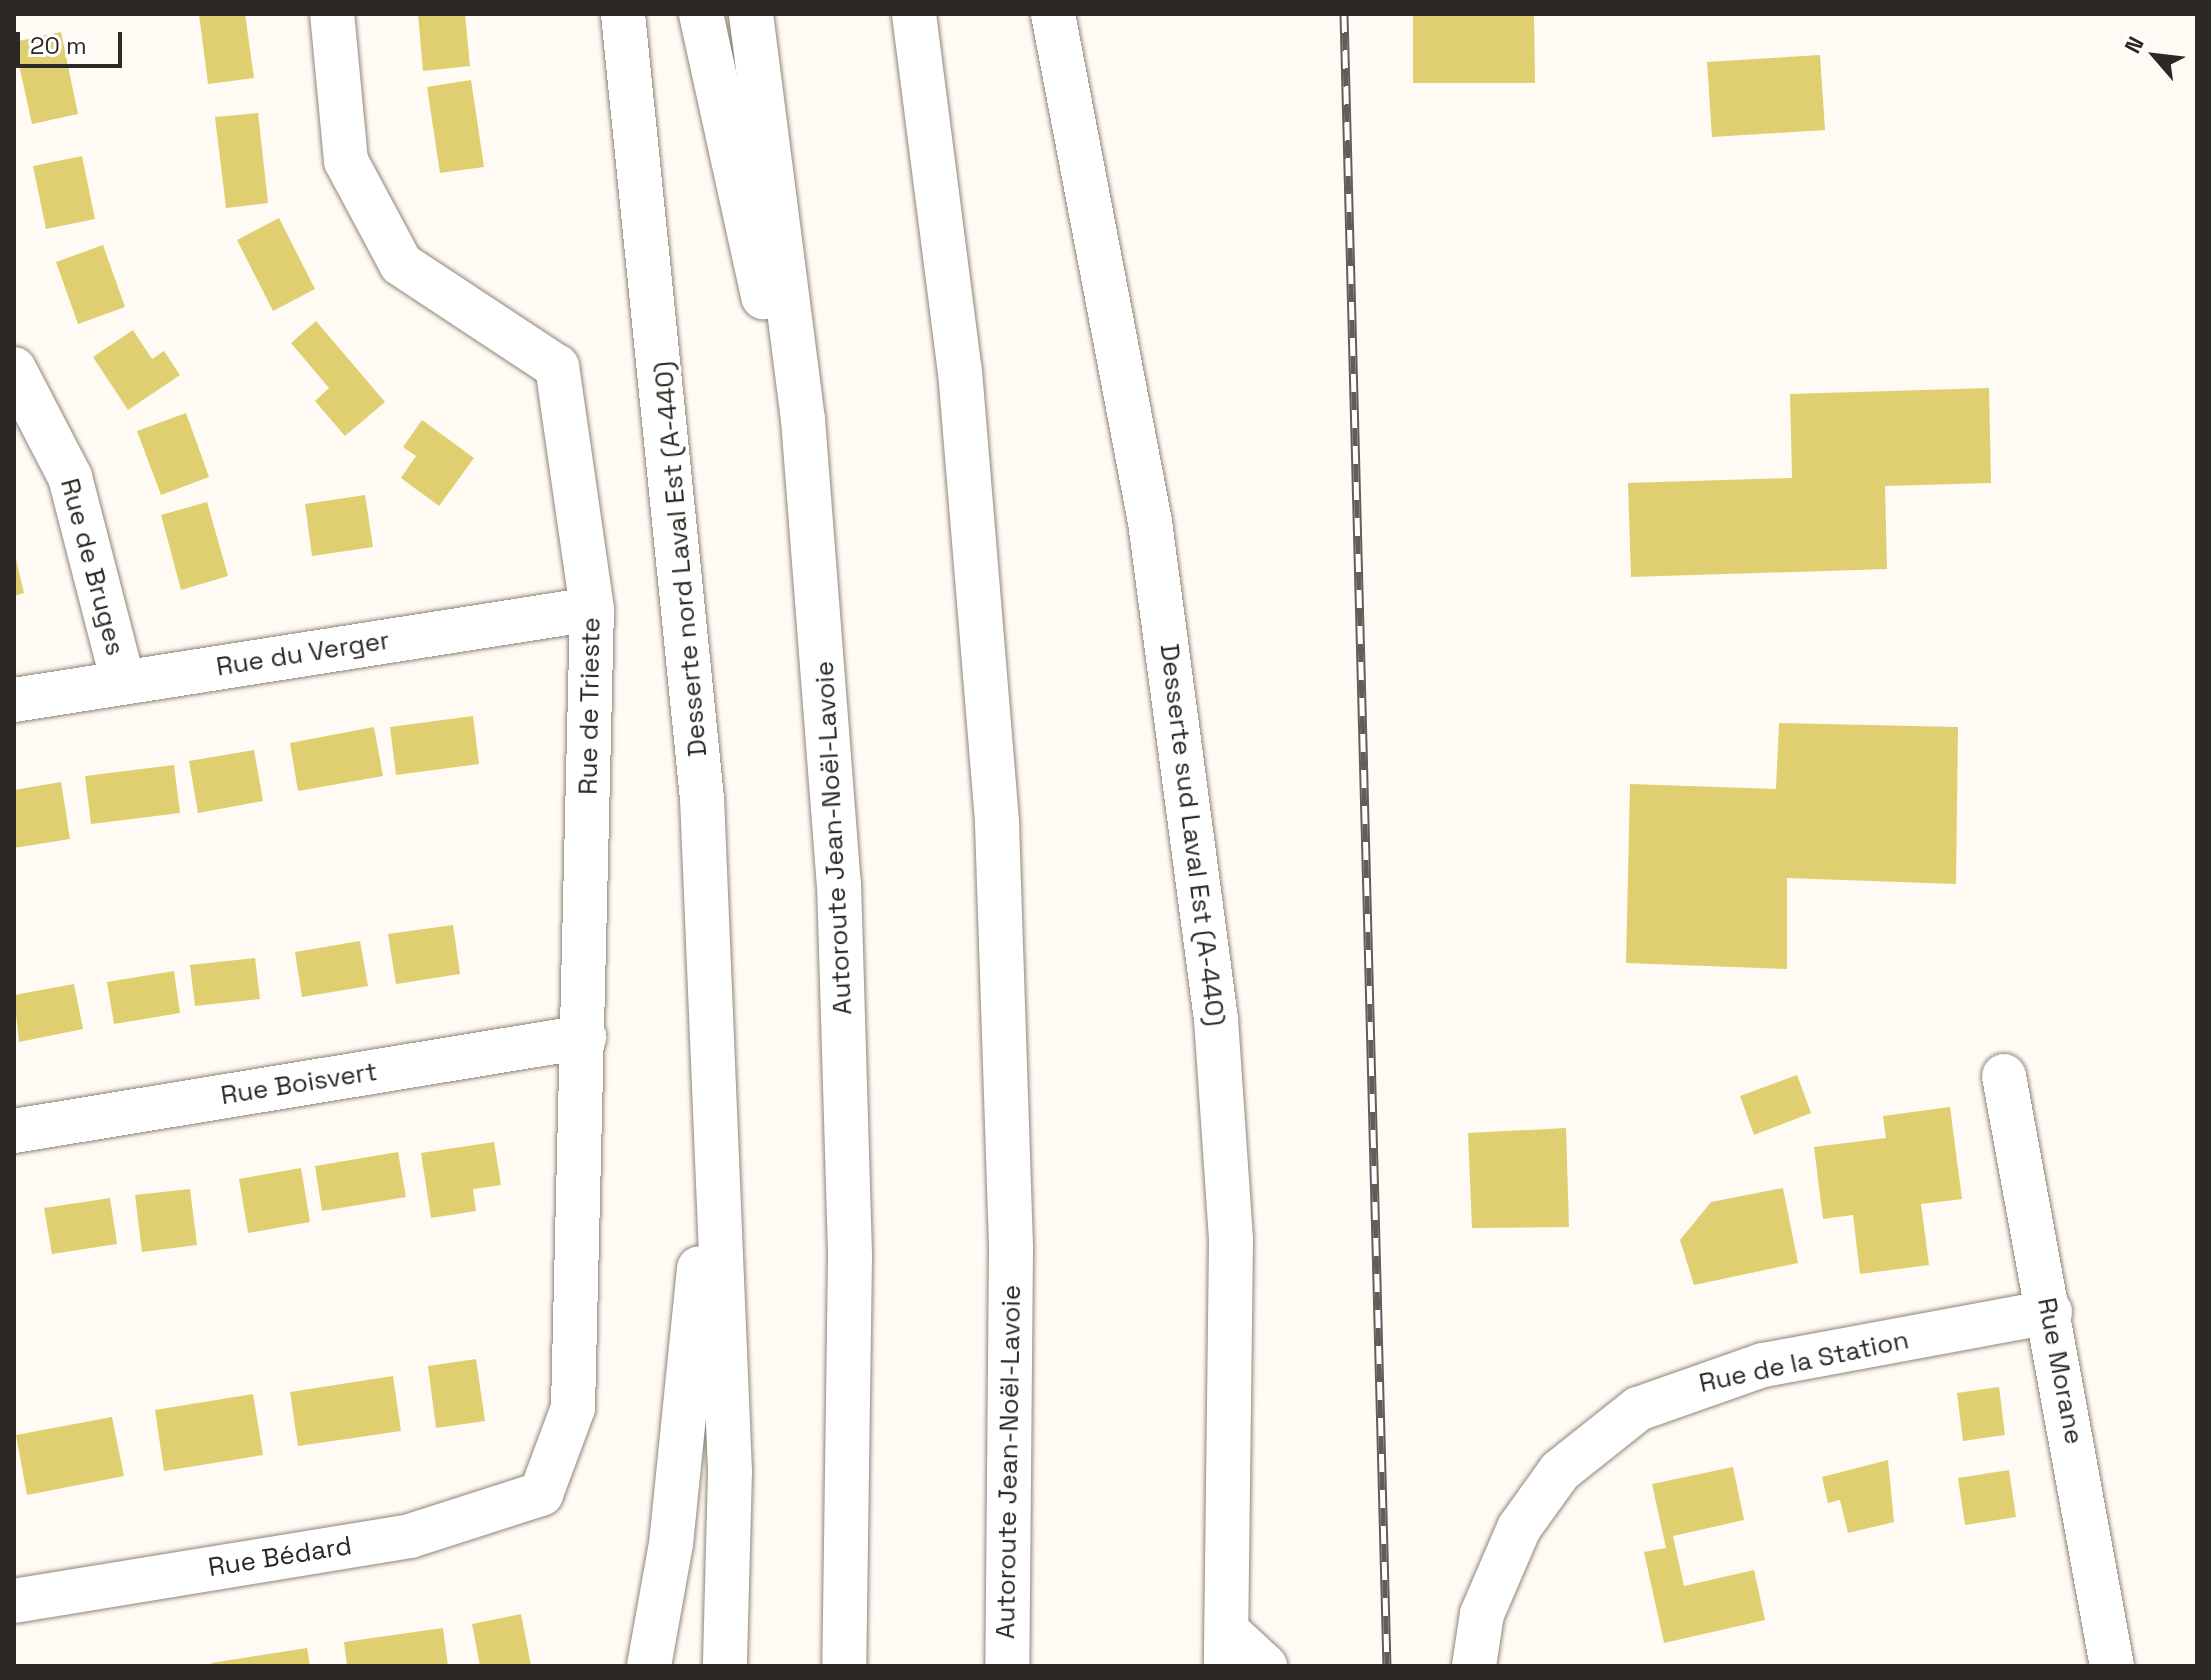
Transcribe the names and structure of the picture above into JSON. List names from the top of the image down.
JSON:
{
  "streets": {
    "main road": [
      "Desserte nord Laval Est (A-440)",
      "Rue de Bruges",
      "Rue du Verger",
      "Rue de Trieste",
      "Desserte sud Laval Est (A-440)",
      "Autoroute Jean-Noël-Lavoie",
      "Rue Boisvert",
      "Rue de la Station",
      "Rue Morane",
      "Rue Bédard"
    ]
  },
  "crossings": [
    ["Rue de Bruges", "Rue du Verger"],
    ["Rue du Verger", "Rue de Trieste"],
    ["Rue de Trieste", "Rue Boisvert"],
    ["Rue de Trieste", "Rue Bédard"],
    ["Rue de la Station", "Rue Morane"]
  ],
  "scale_bar": "20 m",
  "north": "top left"
}
